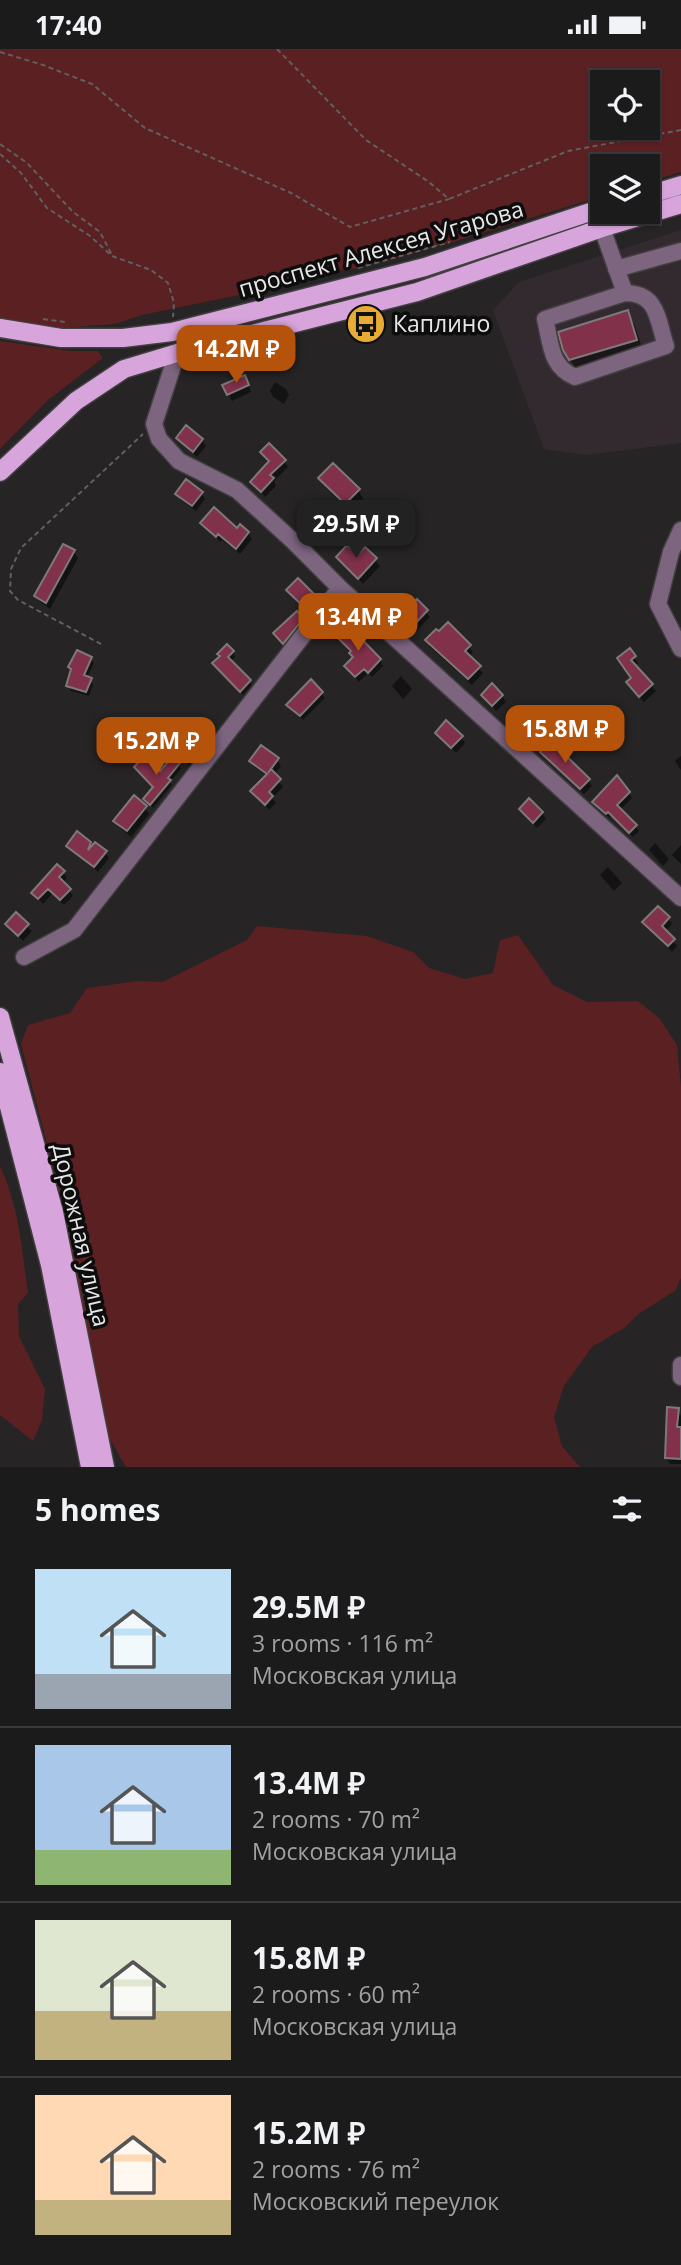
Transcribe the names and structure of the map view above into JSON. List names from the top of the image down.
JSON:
{
  "streets": {
    "main road": ["проспект Алексея Угарова", "Дорожная улица"]
  },
  "places": {
    "bus stop": ["Каплино"]
  },
  "page": {
    "status": "17:40",
    "price": [
      "14.2M ₽",
      "29.5M ₽",
      "13.4M ₽",
      "15.8M ₽",
      "15.2M ₽"
    ],
    "heading": "5 homes",
    "list": [
      {
        "name": "29.5M ₽",
        "note": "3 rooms · 116 m² · Московская улица"
      },
      {
        "name": "13.4M ₽",
        "note": "2 rooms · 70 m² · Московская улица"
      },
      {
        "name": "15.8M ₽",
        "note": "2 rooms · 60 m² · Московская улица"
      },
      {
        "name": "15.2M ₽",
        "note": "2 rooms · 76 m² · Московский переулок"
      }
    ]
  }
}
